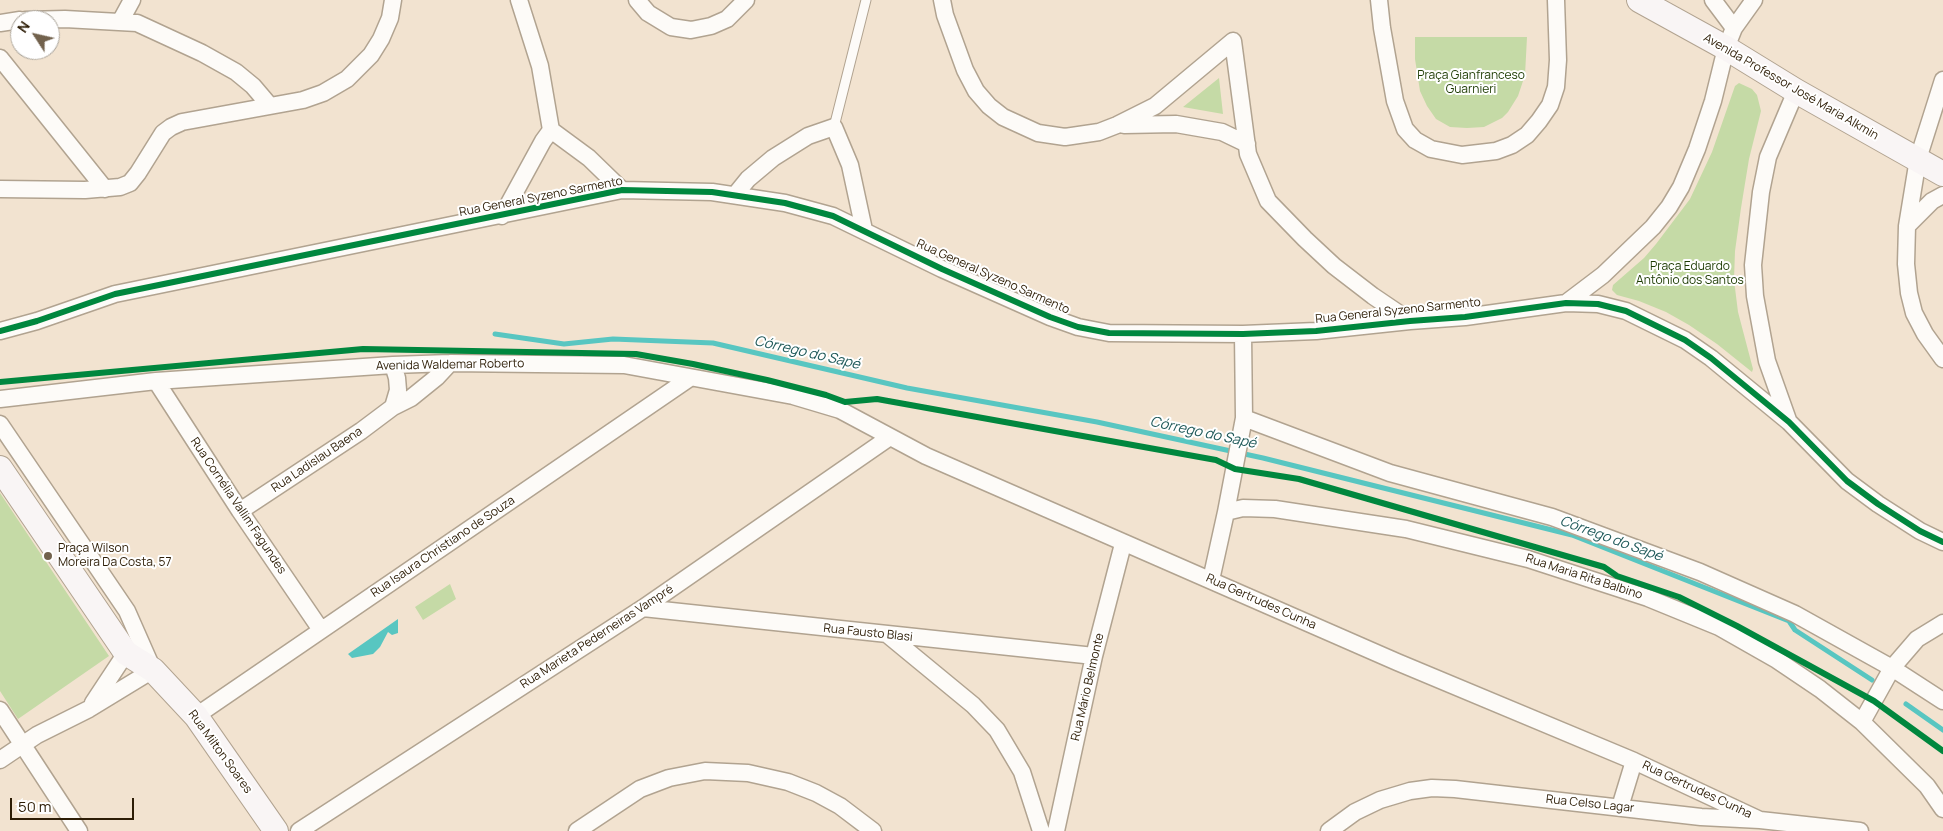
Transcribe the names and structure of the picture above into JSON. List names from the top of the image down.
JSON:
{
  "streets": {
    "main road": ["Avenida Professor José Maria Alkmin", "Rua Milton Soares"],
    "street": [
      "Rua General Syzeno Sarmento",
      "Avenida Waldemar Roberto",
      "Rua Ladislau Baena",
      "Rua Cornélia Vallim Fagundes",
      "Rua Isaura Christiano de Souza",
      "Rua Maria Rita Balbino",
      "Rua Gertrudes Cunha",
      "Rua Fausto Blasi",
      "Rua Marieta Pederneiras Vampré",
      "Rua Mário Belmonte",
      "Rua Celso Lagar"
    ]
  },
  "crossings": [
    ["Avenida Waldemar Roberto", "Rua Ladislau Baena"],
    ["Avenida Waldemar Roberto", "Rua Cornélia Vallim Fagundes"],
    ["Avenida Waldemar Roberto", "Rua Isaura Christiano de Souza"],
    ["Avenida Waldemar Roberto", "Rua Gertrudes Cunha"],
    ["Avenida Waldemar Roberto", "Rua Marieta Pederneiras Vampré"],
    ["Rua Ladislau Baena", "Rua Cornélia Vallim Fagundes"],
    ["Rua Cornélia Vallim Fagundes", "Rua Isaura Christiano de Souza"],
    ["Rua Isaura Christiano de Souza", "Rua Milton Soares"],
    ["Rua Gertrudes Cunha", "Rua Marieta Pederneiras Vampré"],
    ["Rua Gertrudes Cunha", "Rua Mário Belmonte"],
    ["Rua Gertrudes Cunha", "Rua Celso Lagar"],
    ["Rua Fausto Blasi", "Rua Marieta Pederneiras Vampré"],
    ["Rua Fausto Blasi", "Rua Mário Belmonte"]
  ],
  "water": ["Córrego do Sapé"],
  "parks": ["Praça Gianfranceso Guarnieri", "Praça Eduardo Antônio dos Santos"],
  "places": ["Praça Wilson Moreira Da Costa, 57"],
  "scale_bar": "50 m",
  "north": "top left"
}
